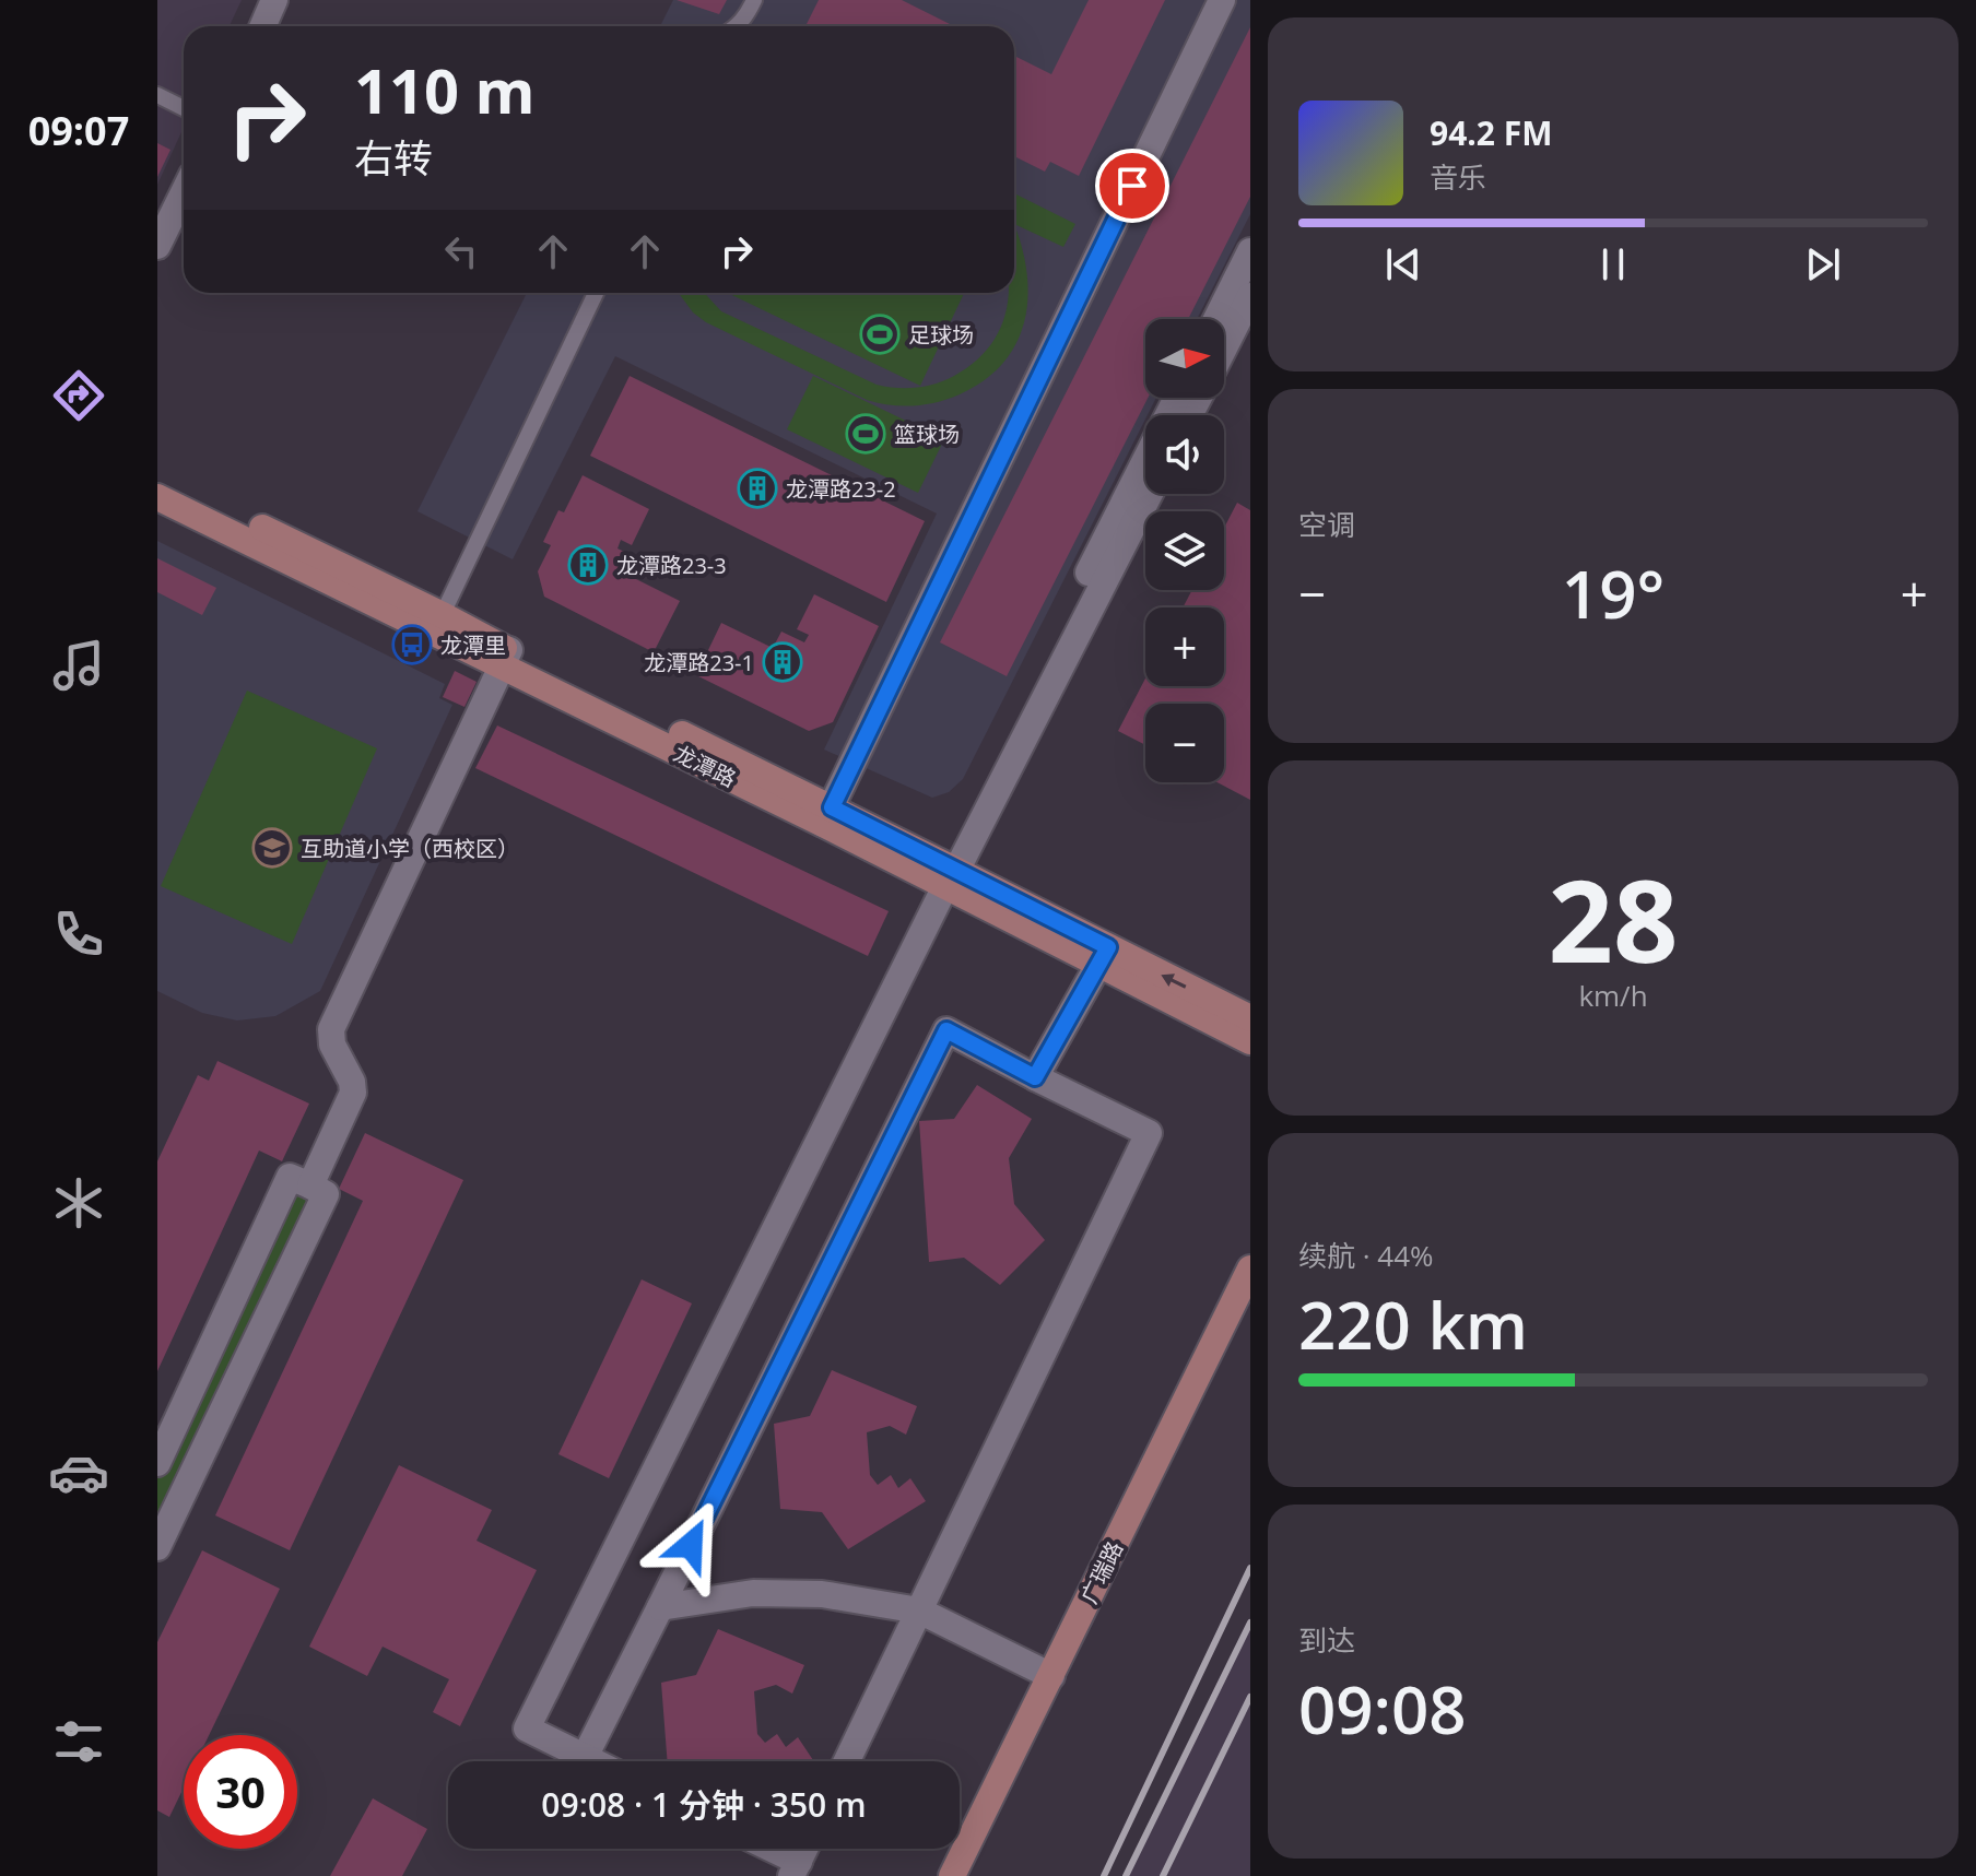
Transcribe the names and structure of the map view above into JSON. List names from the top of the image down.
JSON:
{
  "streets": {
    "street": ["龙潭路", "广瑞路"]
  },
  "places": {
    "sports": ["足球场", "篮球场"],
    "building": ["龙潭路23-2", "龙潭路23-3", "龙潭路23-1"],
    "bus stop": ["龙潭里"],
    "school or university": ["互助道小学（西校区）"]
  },
  "north": "right",
  "page": {
    "tabs": "09:07",
    "turn": ["110 m", "右转"],
    "song": ["94.2 FM", "音乐"],
    "map_buttons": ["+", "−"],
    "tile": [
      "空调",
      ["28", "km/h"],
      ["续航 · 44%", "220 km"],
      ["到达", "09:08"]
    ],
    "heat": ["−", "19°", "+"],
    "limit": "30",
    "trip": "09:08 · 1 分钟 · 350 m"
  }
}
